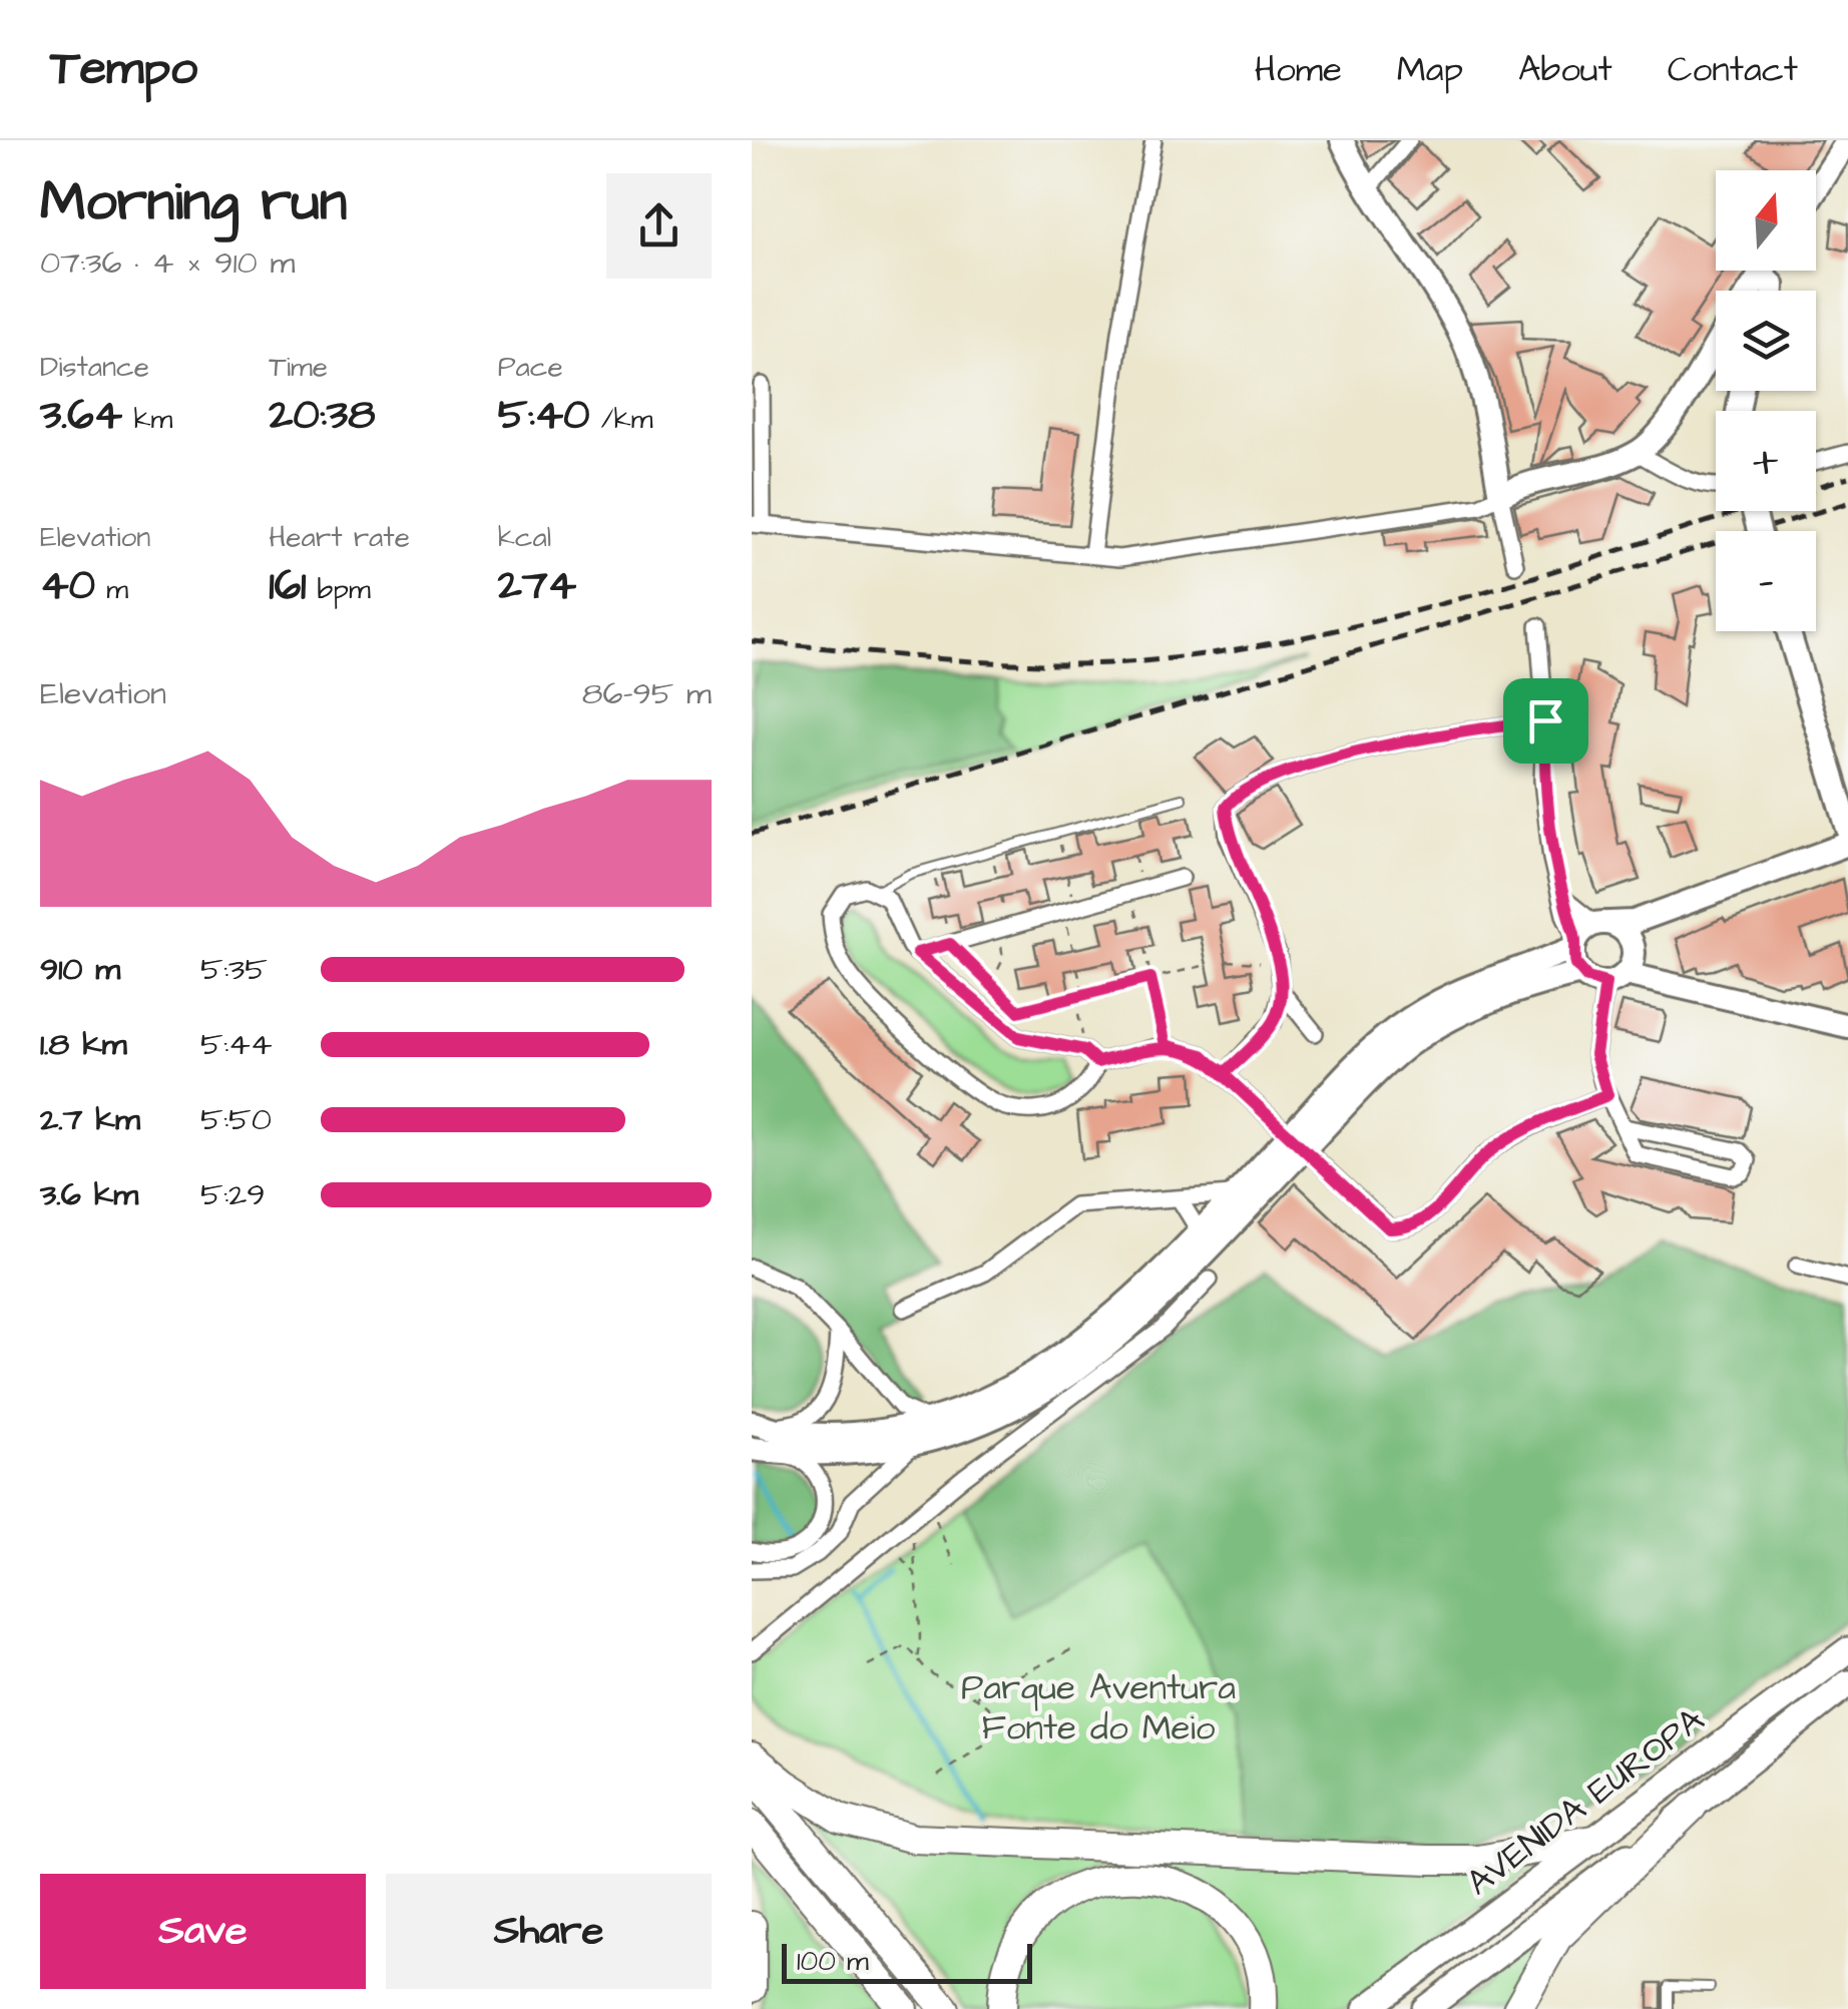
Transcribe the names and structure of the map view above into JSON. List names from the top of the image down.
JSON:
{
  "streets": {
    "main road": ["AVENIDA EUROPA"]
  },
  "parks": ["Parque Aventura Fonte do Meio"],
  "scale_bar": "100 m",
  "north": "top",
  "page": {
    "header": "Tempo",
    "nav": [
      "Home",
      "Map",
      "About",
      "Contact"
    ],
    "heading": ["Morning run", "07:36 · 4 × 910 m"],
    "map_buttons": ["+", "−"],
    "stats": [
      ["Distance", "3.64 km"],
      ["Time", "20:38"],
      ["Pace", "5:40 /km"],
      ["Elevation", "40 m"],
      ["Heart rate", "161 bpm"],
      ["kcal", "274"]
    ],
    "chart": ["Elevation", "86–95 m"],
    "list": [
      {
        "name": "910 m",
        "note": "5:35"
      },
      {
        "name": "1.8 km",
        "note": "5:44"
      },
      {
        "name": "2.7 km",
        "note": "5:50"
      },
      {
        "name": "3.6 km",
        "note": "5:29"
      }
    ],
    "buttons": ["Save", "Share"],
    "scale": "100 m"
  }
}
